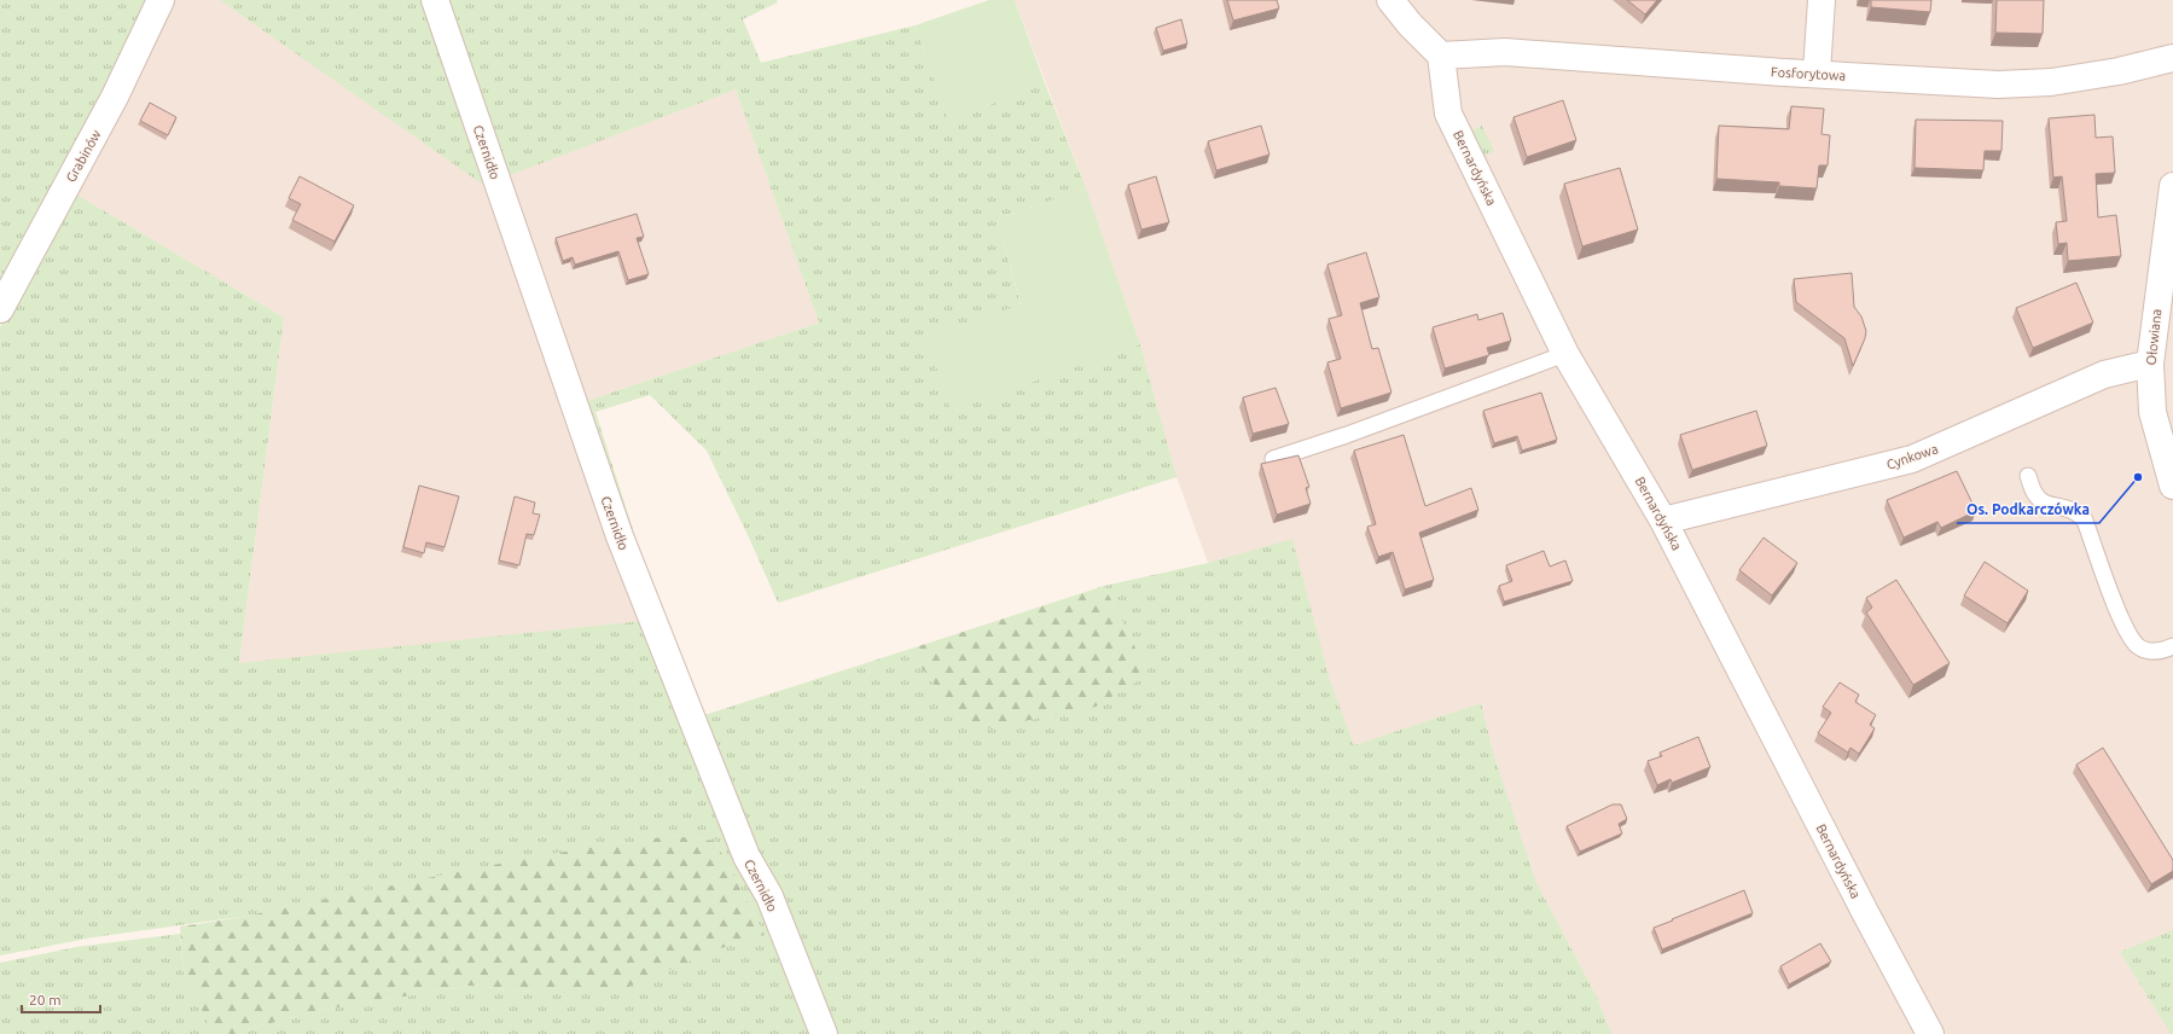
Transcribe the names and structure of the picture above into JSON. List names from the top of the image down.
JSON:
{
  "streets": {
    "street": [
      "Fosforytowa",
      "Czernidło",
      "Grabinów",
      "Bernardyńska",
      "Ołowiana",
      "Cynkowa"
    ]
  },
  "crossings": [
    ["Fosforytowa", "Bernardyńska"],
    ["Bernardyńska", "Cynkowa"],
    ["Ołowiana", "Cynkowa"]
  ],
  "places": ["Os. Podkarczówka"],
  "scale_bar": "20 m"
}
